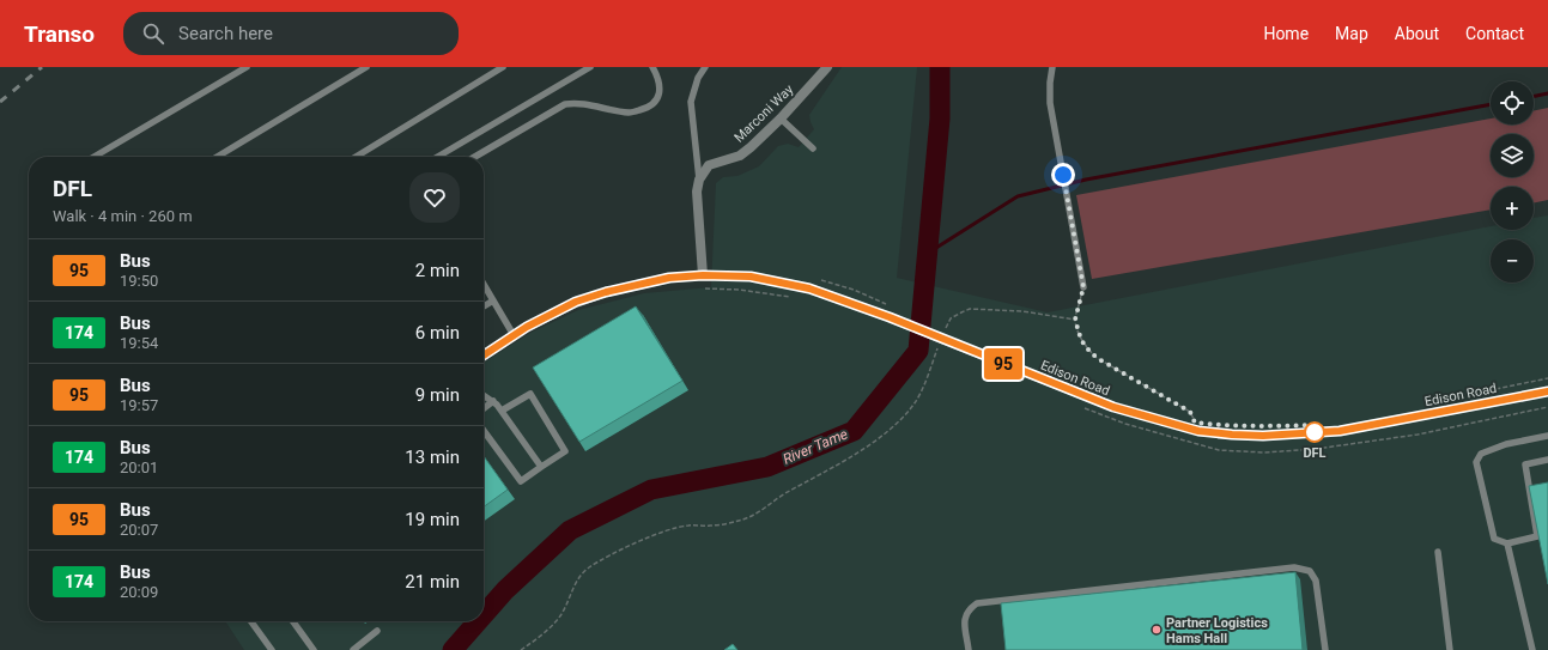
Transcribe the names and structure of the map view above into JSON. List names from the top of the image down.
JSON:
{
  "streets": {
    "street": ["Marconi Way", "Edison Road"]
  },
  "water": ["River Tame"],
  "places": ["DFL", "Partner Logistics Hams Hall"],
  "lines": ["bus line 95"],
  "page": {
    "header": "Transo",
    "search": "Search here",
    "nav": [
      "Home",
      "Map",
      "About",
      "Contact"
    ],
    "on_map": "95",
    "map_buttons": ["+", "−"],
    "heading": ["DFL", "Walk · 4 min · 260 m"],
    "list": [
      {
        "mark": "95",
        "name": "Bus",
        "note": "19:50",
        "value": "2 min"
      },
      {
        "mark": "174",
        "name": "Bus",
        "note": "19:54",
        "value": "6 min"
      },
      {
        "mark": "95",
        "name": "Bus",
        "note": "19:57",
        "value": "9 min"
      },
      {
        "mark": "174",
        "name": "Bus",
        "note": "20:01",
        "value": "13 min"
      },
      {
        "mark": "95",
        "name": "Bus",
        "note": "20:07",
        "value": "19 min"
      },
      {
        "mark": "174",
        "name": "Bus",
        "note": "20:09",
        "value": "21 min"
      }
    ]
  }
}
